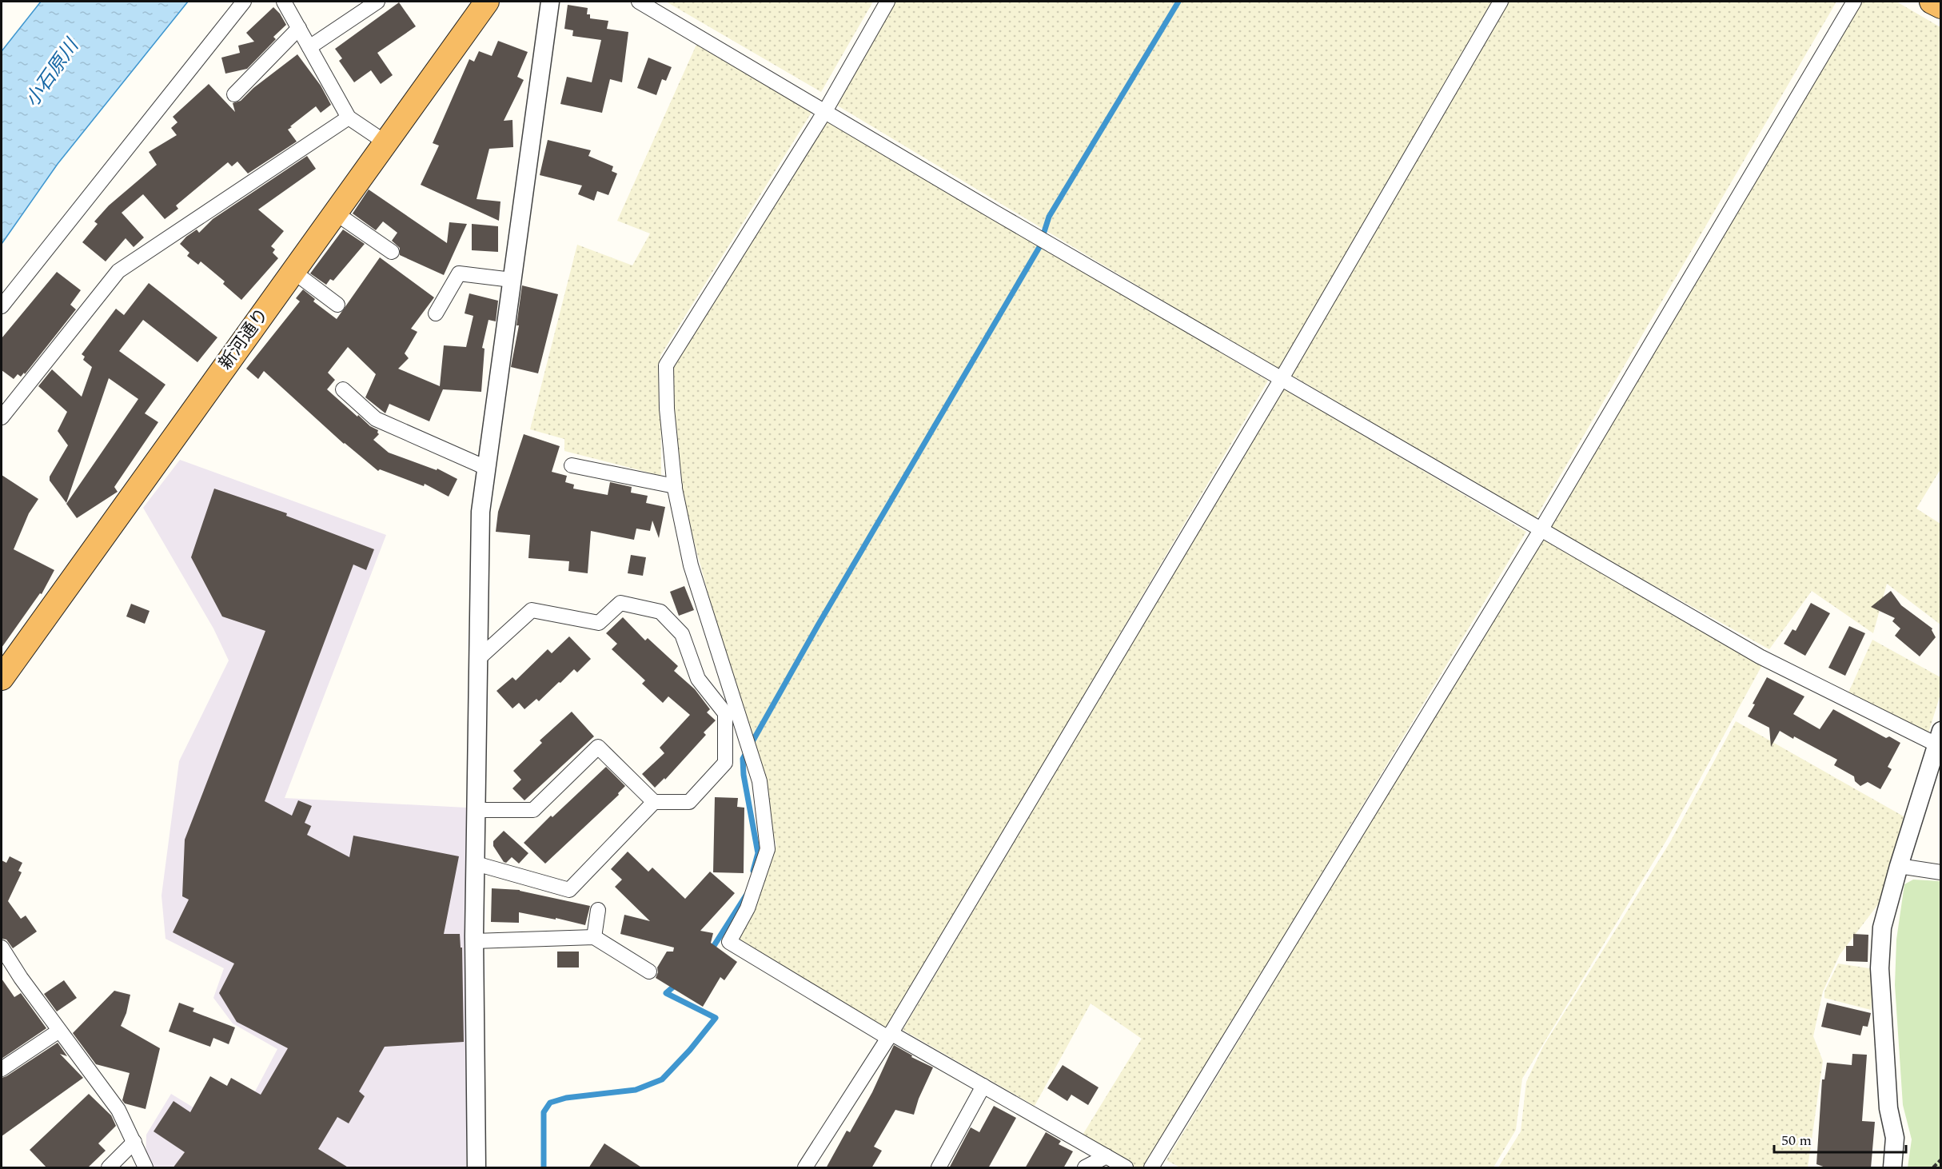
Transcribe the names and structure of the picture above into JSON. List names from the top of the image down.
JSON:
{
  "streets": {
    "highway": ["新河通り"]
  },
  "water": ["小石原川"],
  "scale_bar": "50 m"
}
